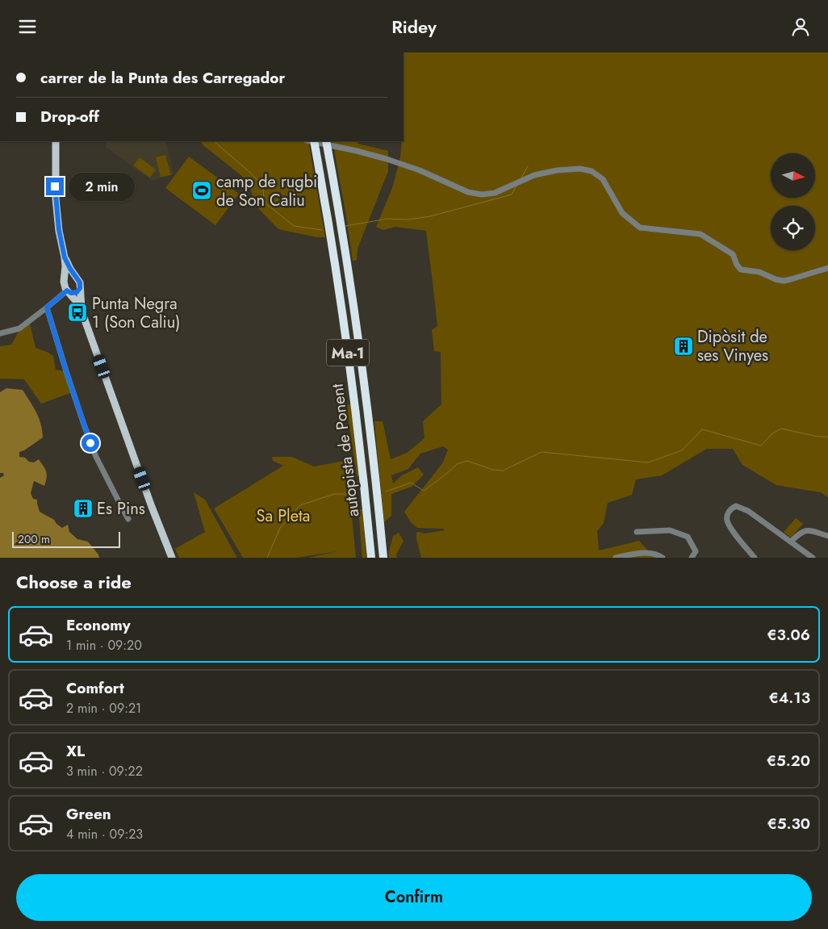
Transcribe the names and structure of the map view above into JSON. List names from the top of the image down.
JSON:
{
  "streets": {
    "highway": ["Ma-1", "autopista de Ponent"]
  },
  "parks": ["Sa Pleta"],
  "places": {
    "sports": ["camp de rugbi de Son Caliu"],
    "bus stop": ["Punta Negra 1 (Son Caliu)"],
    "building": ["Dipòsit de ses Vinyes", "Es Pins"]
  },
  "scale_bar": "200 m",
  "north": "right",
  "page": {
    "header": "Ridey",
    "banner": ["carrer de la Punta des Carregador", "Drop-off"],
    "bubble": "2 min",
    "scale": "200 m",
    "heading": "Choose a ride",
    "list": [
      {
        "name": "Economy",
        "note": "1 min · 09:20",
        "value": "€3.06"
      },
      {
        "name": "Comfort",
        "note": "2 min · 09:21",
        "value": "€4.13"
      },
      {
        "name": "XL",
        "note": "3 min · 09:22",
        "value": "€5.20"
      },
      {
        "name": "Green",
        "note": "4 min · 09:23",
        "value": "€5.30"
      }
    ],
    "buttons": "Confirm"
  }
}
